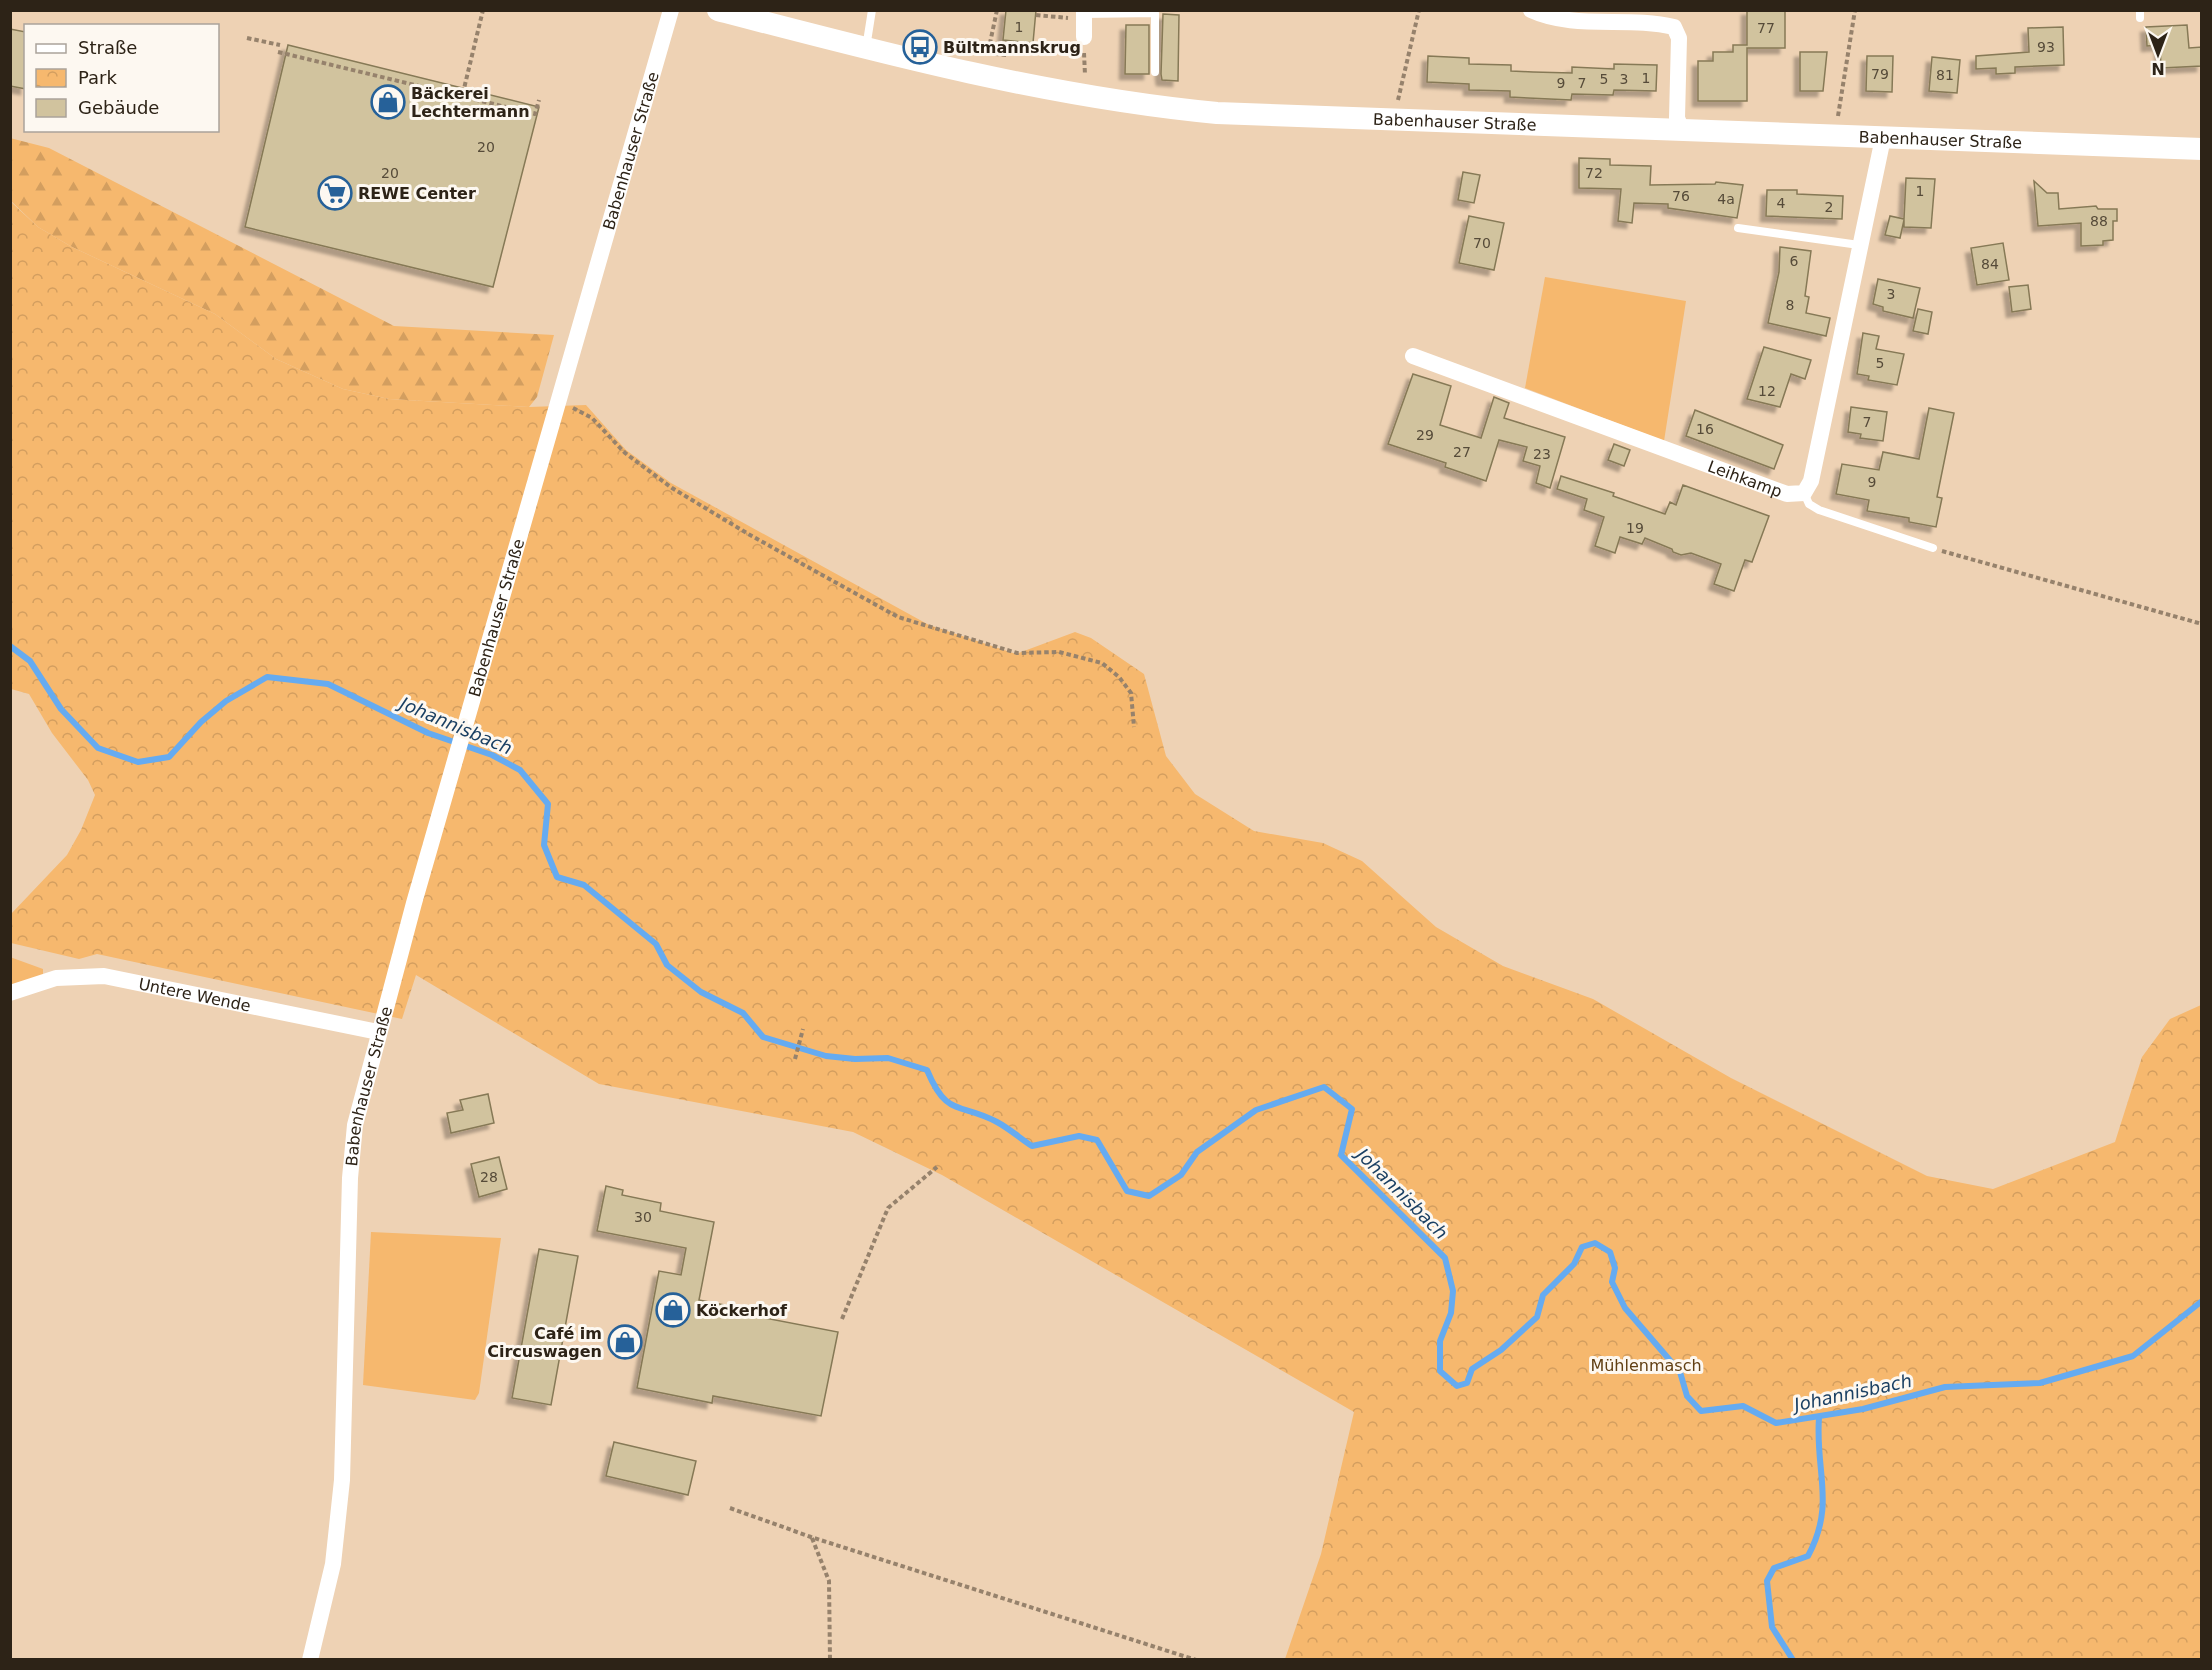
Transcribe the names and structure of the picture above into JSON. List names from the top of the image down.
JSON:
{
  "streets": {
    "main road": ["Babenhauser Straße"],
    "street": ["Leihkamp", "Untere Wende"]
  },
  "crossings": [
    ["Babenhauser Straße", "Leihkamp"],
    ["Babenhauser Straße", "Untere Wende"]
  ],
  "water": ["Johannisbach"],
  "parks": ["Mühlenmasch"],
  "places": {
    "bus stop": ["Bültmannskrug"],
    "shop": ["Bäckerei Lechtermann", "Köckerhof", "Café im Circuswagen"],
    "supermarket": ["REWE Center"]
  },
  "house_numbers": [
    "1",
    "77",
    "93",
    "79",
    "81",
    "1",
    "5",
    "3",
    "9",
    "7",
    "20",
    "20",
    "72",
    "1",
    "76",
    "4a",
    "4",
    "2",
    "88",
    "70",
    "6",
    "84",
    "3",
    "8",
    "5",
    "12",
    "7",
    "16",
    "29",
    "27",
    "23",
    "9",
    "19",
    "28",
    "30"
  ],
  "legend": ["Straße", "Park", "Gebäude"],
  "north": "bottom"
}
